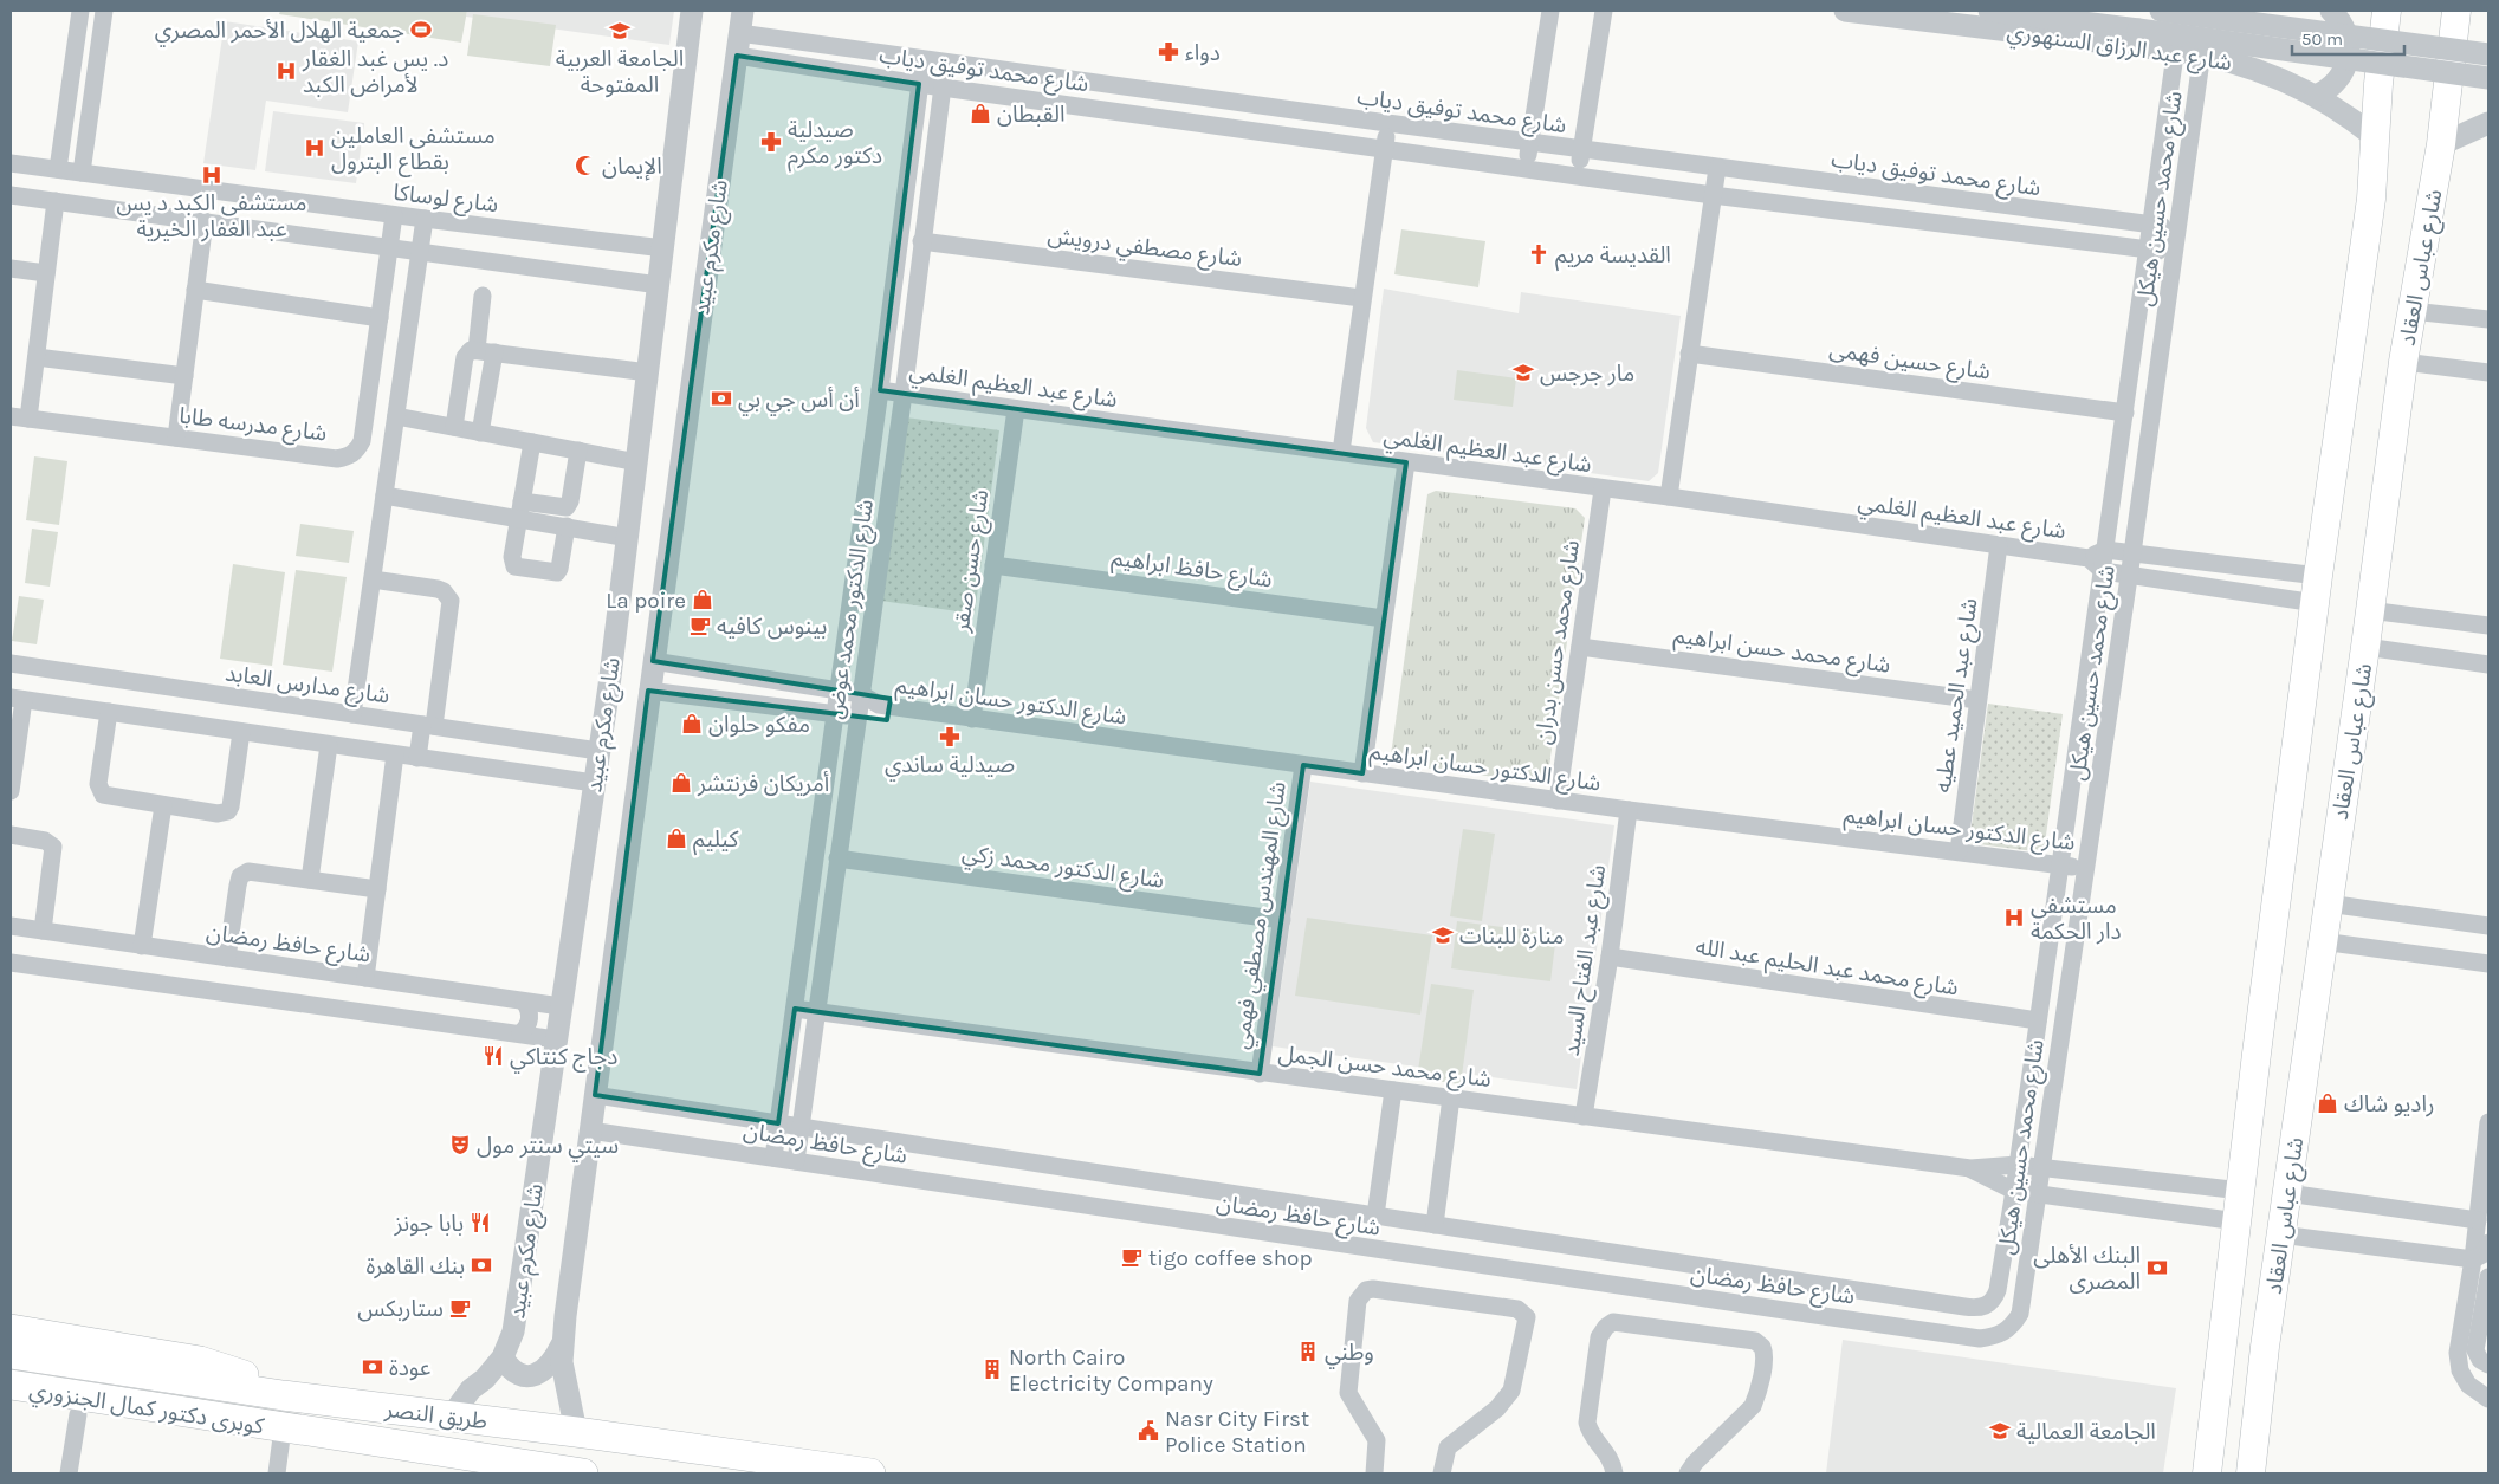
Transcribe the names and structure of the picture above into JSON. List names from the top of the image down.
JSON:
{
  "streets": {
    "highway": ["كوبرى دكتور كمال الجنزوري", "طريق النصر"],
    "main road": ["شارع عباس العقاد"],
    "street": [
      "شارع عبد الرزاق السنهوري",
      "شارع محمد توفيق دياب",
      "شارع لوساكا",
      "شارع محمد حسين هيكل",
      "شارع مصطفي درويش",
      "شارع مكرم عبيد",
      "شارع حسين فهمى",
      "شارع عبد العظيم الغلمي",
      "شارع مدرسه طابا",
      "شارع حسن صقر",
      "شارع حافظ ابراهيم",
      "شارع الدكتور محمد عوض",
      "شارع محمد حسن بدران",
      "شارع محمد حسن ابراهيم",
      "شارع مدارس العابد",
      "شارع عبد الحميد عطيه",
      "شارع الدكتور حسان ابراهيم",
      "شارع الدكتور محمد زكي",
      "شارع المهندس مصطفي فهمي",
      "شارع حافظ رمضان",
      "شارع عبد الفتاح السيد",
      "شارع محمد عبد الحليم عبد الله",
      "شارع محمد حسن الجمل"
    ]
  },
  "crossings": [
    ["شارع عبد الرزاق السنهوري", "شارع محمد حسين هيكل"],
    ["شارع عبد الرزاق السنهوري", "شارع عباس العقاد"],
    ["شارع محمد توفيق دياب", "شارع محمد حسين هيكل"],
    ["شارع محمد توفيق دياب", "شارع مكرم عبيد"],
    ["شارع محمد توفيق دياب", "شارع الدكتور محمد عوض"],
    ["شارع لوساكا", "شارع مكرم عبيد"],
    ["شارع لوساكا", "شارع مدرسه طابا"],
    ["شارع محمد حسين هيكل", "شارع حسين فهمى"],
    ["شارع محمد حسين هيكل", "شارع عبد العظيم الغلمي"],
    ["شارع محمد حسين هيكل", "شارع الدكتور حسان ابراهيم"],
    ["شارع محمد حسين هيكل", "شارع حافظ رمضان"],
    ["شارع محمد حسين هيكل", "شارع محمد عبد الحليم عبد الله"],
    ["شارع محمد حسين هيكل", "شارع محمد حسن الجمل"],
    ["شارع مصطفي درويش", "شارع الدكتور محمد عوض"],
    ["شارع مكرم عبيد", "شارع مدارس العابد"],
    ["شارع مكرم عبيد", "شارع الدكتور حسان ابراهيم"],
    ["شارع مكرم عبيد", "شارع حافظ رمضان"],
    ["شارع مكرم عبيد", "طريق النصر"],
    ["شارع عباس العقاد", "شارع محمد حسن الجمل"],
    ["شارع عبد العظيم الغلمي", "شارع حسن صقر"],
    ["شارع عبد العظيم الغلمي", "شارع الدكتور محمد عوض"],
    ["شارع عبد العظيم الغلمي", "شارع محمد حسن بدران"],
    ["شارع عبد العظيم الغلمي", "شارع عبد الحميد عطيه"],
    ["شارع حسن صقر", "شارع حافظ ابراهيم"],
    ["شارع حسن صقر", "شارع الدكتور حسان ابراهيم"],
    ["شارع الدكتور محمد عوض", "شارع الدكتور حسان ابراهيم"],
    ["شارع الدكتور محمد عوض", "شارع الدكتور محمد زكي"],
    ["شارع الدكتور محمد عوض", "شارع حافظ رمضان"],
    ["شارع الدكتور محمد عوض", "شارع محمد حسن الجمل"],
    ["شارع محمد حسن بدران", "شارع محمد حسن ابراهيم"],
    ["شارع محمد حسن بدران", "شارع الدكتور حسان ابراهيم"],
    ["شارع محمد حسن ابراهيم", "شارع عبد الحميد عطيه"],
    ["شارع عبد الحميد عطيه", "شارع الدكتور حسان ابراهيم"],
    ["شارع الدكتور حسان ابراهيم", "شارع المهندس مصطفي فهمي"],
    ["شارع الدكتور حسان ابراهيم", "شارع عبد الفتاح السيد"],
    ["شارع الدكتور محمد زكي", "شارع المهندس مصطفي فهمي"],
    ["شارع المهندس مصطفي فهمي", "شارع محمد حسن الجمل"],
    ["شارع عبد الفتاح السيد", "شارع محمد عبد الحليم عبد الله"],
    ["شارع عبد الفتاح السيد", "شارع محمد حسن الجمل"],
    ["كوبرى دكتور كمال الجنزوري", "طريق النصر"]
  ],
  "places": {
    "sports": ["جمعية الهلال الأحمر المصري"],
    "school or university": [
      "الجامعة العربية المفتوحة",
      "مار جرجس",
      "منارة للبنات",
      "الجامعة العمالية"
    ],
    "pharmacy": ["دواء", "صيدلية دكتور مكرم", "صيدلية ساندي"],
    "hospital": [
      "د. يس غبد الغقار لأمراض الكبد",
      "مستشفى العاملين بقطاع البترول",
      "مستشفى الكبد د يس عبد الغفار الخيرية",
      "مستشفي دار الحكمة"
    ],
    "shop": [
      "القبطان",
      "La poire",
      "مفكو حلوان",
      "أمريكان فرنتشر",
      "كيليم",
      "راديو شاك"
    ],
    "mosque": ["الإيمان"],
    "church": ["القديسة مريم"],
    "bank": [
      "أن أس جي بي",
      "بنك القاهرة",
      "البنك الأهلى المصرى",
      "عودة"
    ],
    "cafe": ["بينوس كافيه", "tigo coffee shop", "ستاربكس"],
    "restaurant": ["دجاج كنتاكي", "بابا جونز"],
    "theatre": ["سيتي سنتر مول"],
    "building": ["وطني", "North Cairo Electricity Company"],
    "public building": ["Nasr City First Police Station"]
  },
  "scale_bar": "50 m"
}
